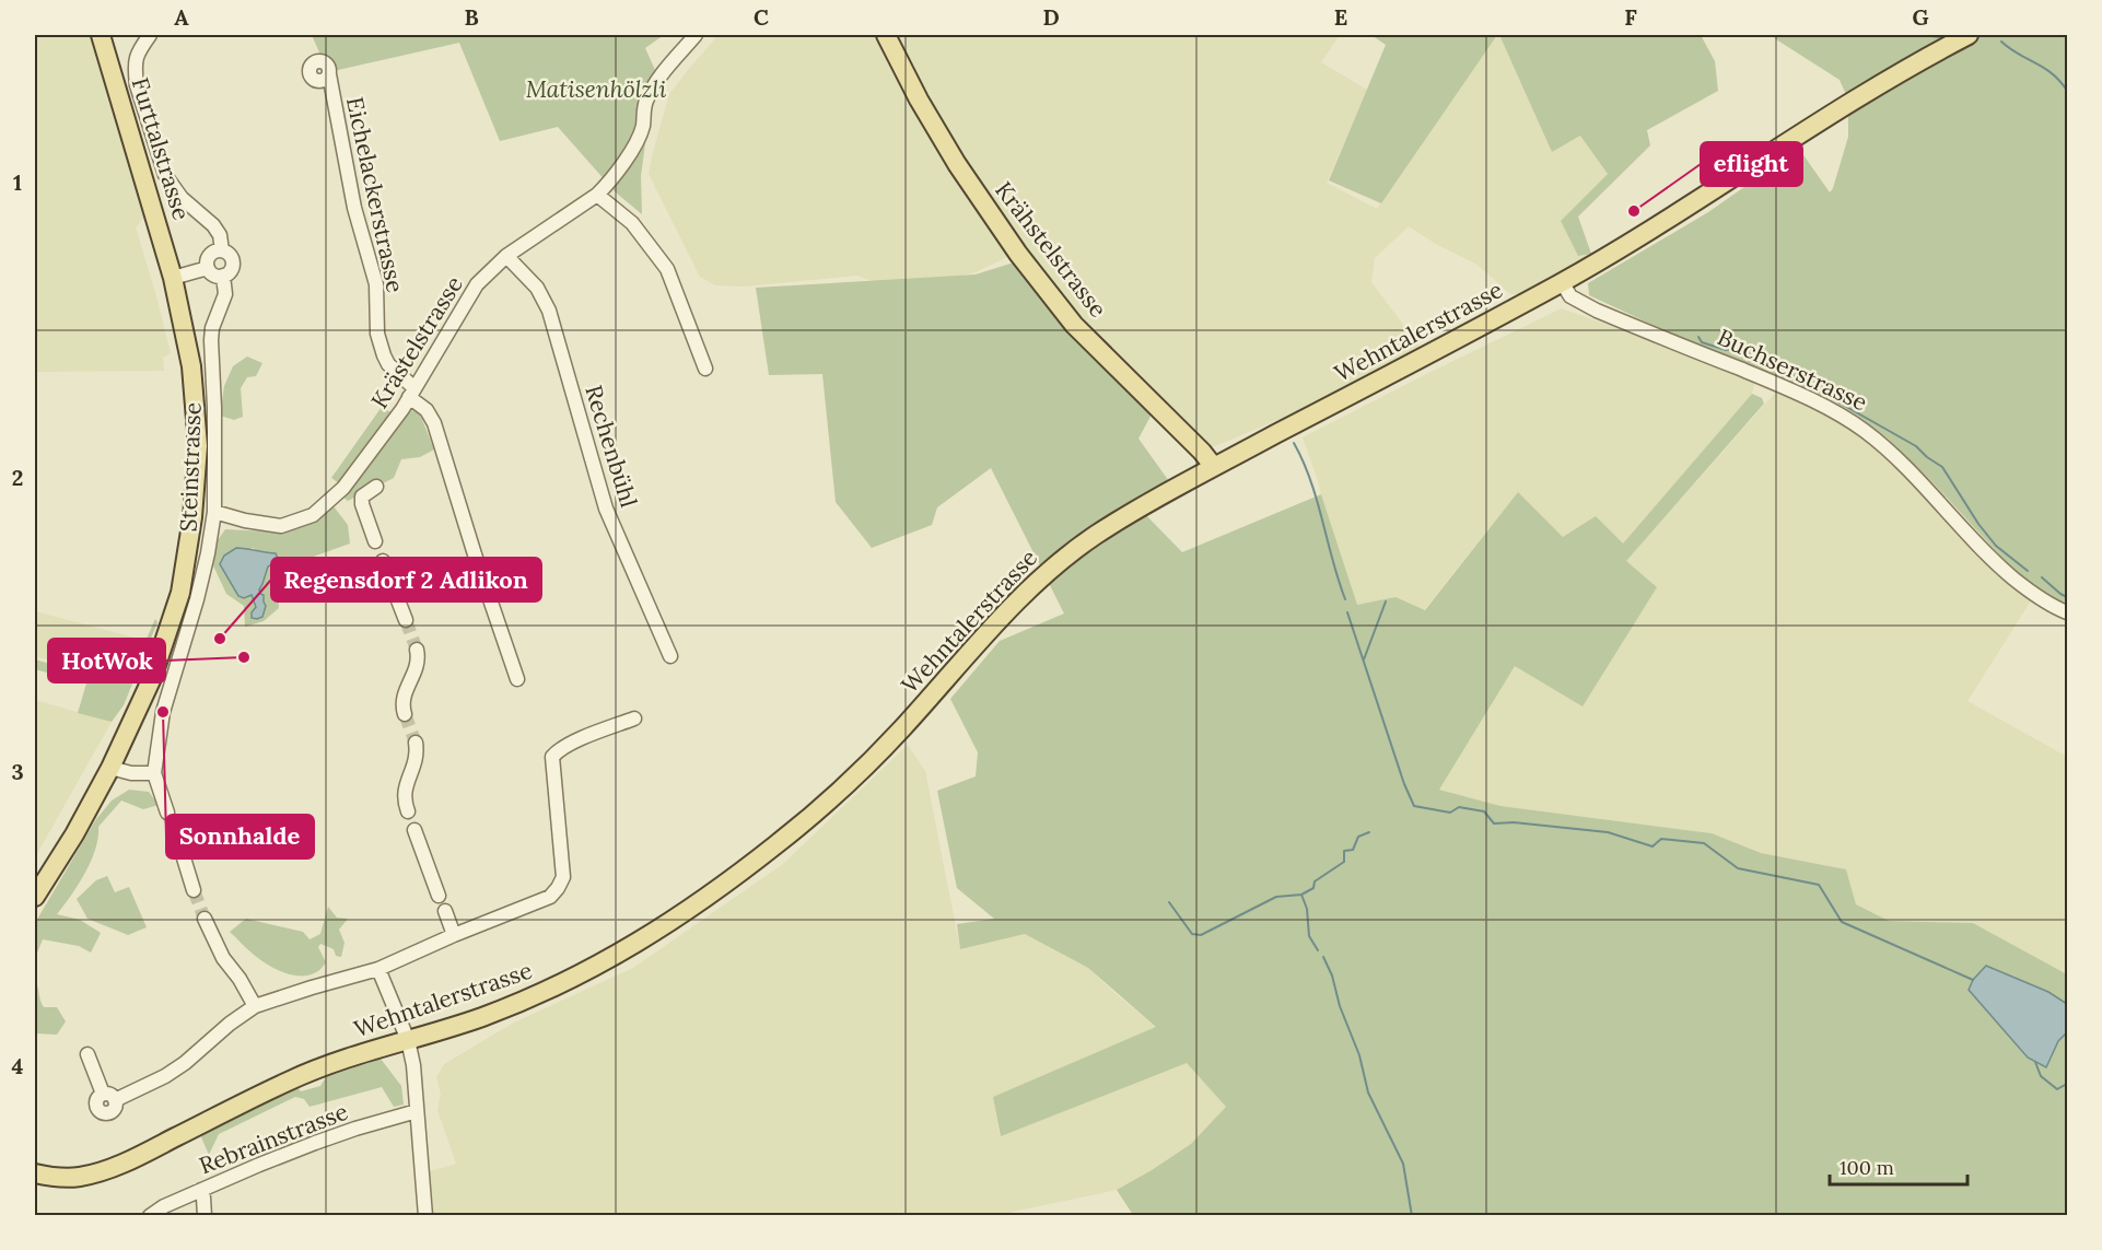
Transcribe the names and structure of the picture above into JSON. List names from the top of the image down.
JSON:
{
  "streets": {
    "main road": ["Furttalstrasse", "Krähstelstrasse", "Wehntalerstrasse"],
    "street": [
      "Eichelackerstrasse",
      "Krästelstrasse",
      "Buchserstrasse",
      "Rechenbühl",
      "Steinstrasse",
      "Rebrainstrasse"
    ]
  },
  "crossings": [
    ["Eichelackerstrasse", "Krästelstrasse"],
    ["Krähstelstrasse", "Wehntalerstrasse"],
    ["Wehntalerstrasse", "Buchserstrasse"],
    ["Krästelstrasse", "Rechenbühl"],
    ["Krästelstrasse", "Steinstrasse"]
  ],
  "parks": ["Matisenhölzli"],
  "places": [
    "eflight",
    "Regensdorf 2 Adlikon",
    "HotWok",
    "Sonnhalde"
  ],
  "scale_bar": "100 m",
  "grid": {
    "columns": [
      "A",
      "B",
      "C",
      "D",
      "E",
      "F",
      "G"
    ],
    "rows": [
      "1",
      "2",
      "3",
      "4"
    ]
  }
}
